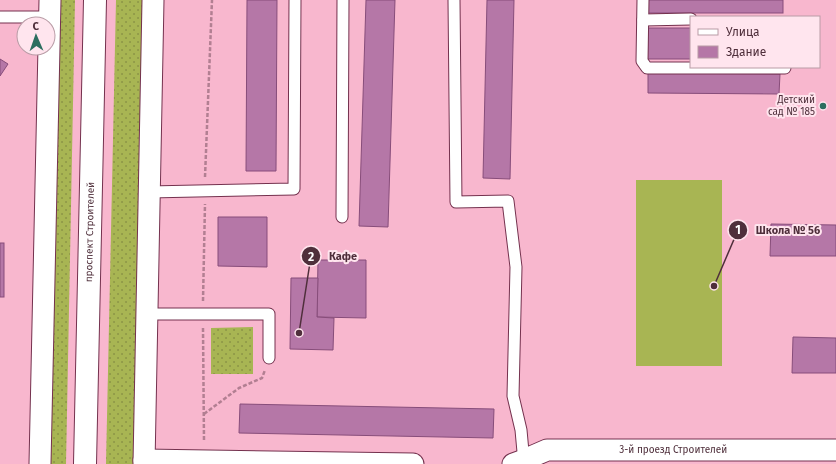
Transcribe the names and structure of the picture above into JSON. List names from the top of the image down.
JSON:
{
  "streets": {
    "main road": ["проспект Строителей"],
    "street": ["3-й проезд Строителей"]
  },
  "places": ["Детский сад № 185", "Школа № 56", "Кафе"],
  "legend": ["Улица", "Здание"],
  "north": "top"
}
